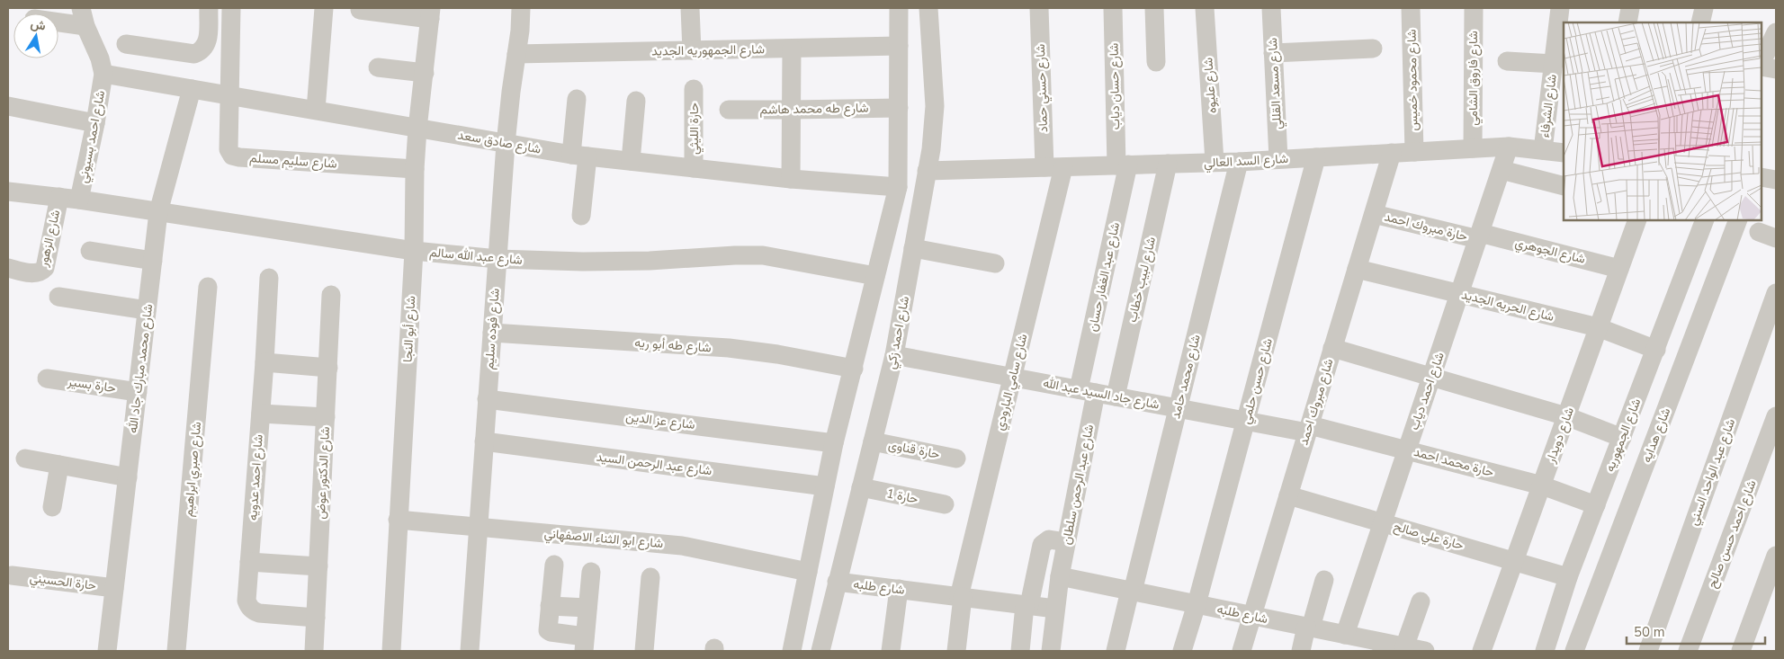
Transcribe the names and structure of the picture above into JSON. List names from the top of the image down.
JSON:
{
  "streets": {
    "street": [
      "شارع الجمهوريه الجديد",
      "شارع فاروق الشامي",
      "شارع محمود خميس",
      "شارع مسعد القللي",
      "شارع عليوه",
      "شارع حسان دياب",
      "شارع حسني حماد",
      "شارع الشرفاء",
      "شارع طه محمد هاشم",
      "حارة الليثي",
      "شارع احمد بسيوني",
      "شارع صادق سعد",
      "شارع سليم مسلم",
      "شارع السد العالي",
      "حارة مبروك احمد",
      "شارع الزهور",
      "شارع الجوهري",
      "شارع عبد الله سالم",
      "شارع عبد الغفار حسان",
      "شارع لبيب خطاب",
      "شارع الحريه الجديد",
      "شارع أبو النجا",
      "شارع فوده سليم",
      "شارع احمد زكي",
      "شارع طه أبو ريه",
      "شارع محمد مبارك جاد الله",
      "شارع محمد حامد",
      "شارع حسن حلمي",
      "شارع سامي البارودي",
      "حارة بسير",
      "شارع احمد دياب",
      "شارع جاد السيد عبد الله",
      "شارع مبروك احمد",
      "شارع عز الدين",
      "شارع دويدار",
      "شارع الجمهوريه",
      "شارع هدايه",
      "حارة قناوى",
      "حارة محمد احمد",
      "شارع عبد الرحمن السيد",
      "شارع صبري ابراهيم",
      "شارع عبد الواحد السني",
      "شارع الدكتور عوض",
      "شارع احمد عدويه",
      "شارع عبد الرحمن سلطان",
      "حارة 1",
      "شارع احمد حسن صالح",
      "حارة علي صالح",
      "شارع ابو الثناء الاصفهاني",
      "حارة الحسيني",
      "شارع طلبه"
    ]
  },
  "crossings": [
    ["شارع الجمهوريه الجديد", "شارع فوده سليم"],
    ["شارع فاروق الشامي", "شارع السد العالي"],
    ["شارع محمود خميس", "شارع السد العالي"],
    ["شارع مسعد القللي", "شارع السد العالي"],
    ["شارع عليوه", "شارع السد العالي"],
    ["شارع حسان دياب", "شارع السد العالي"],
    ["شارع حسان دياب", "شارع عبد الغفار حسان"],
    ["شارع حسني حماد", "شارع السد العالي"],
    ["شارع الشرفاء", "شارع السد العالي"],
    ["حارة الليثي", "شارع صادق سعد"],
    ["شارع احمد بسيوني", "شارع صادق سعد"],
    ["شارع احمد بسيوني", "شارع عبد الله سالم"],
    ["شارع صادق سعد", "شارع سليم مسلم"],
    ["شارع صادق سعد", "شارع أبو النجا"],
    ["شارع صادق سعد", "شارع فوده سليم"],
    ["شارع صادق سعد", "شارع محمد مبارك جاد الله"],
    ["شارع سليم مسلم", "شارع أبو النجا"],
    ["شارع السد العالي", "شارع عبد الغفار حسان"],
    ["شارع السد العالي", "شارع لبيب خطاب"],
    ["شارع السد العالي", "شارع احمد زكي"],
    ["شارع السد العالي", "شارع محمد حامد"],
    ["شارع السد العالي", "شارع حسن حلمي"],
    ["شارع السد العالي", "شارع سامي البارودي"],
    ["شارع السد العالي", "شارع احمد دياب"],
    ["شارع السد العالي", "شارع مبروك احمد"],
    ["حارة مبروك احمد", "شارع الجوهري"],
    ["حارة مبروك احمد", "شارع احمد دياب"],
    ["حارة مبروك احمد", "شارع مبروك احمد"],
    ["شارع الزهور", "شارع عبد الله سالم"],
    ["شارع الجوهري", "شارع احمد دياب"],
    ["شارع الجوهري", "شارع دويدار"],
    ["شارع عبد الله سالم", "شارع أبو النجا"],
    ["شارع عبد الله سالم", "شارع فوده سليم"],
    ["شارع عبد الله سالم", "شارع محمد مبارك جاد الله"],
    ["شارع عبد الغفار حسان", "شارع جاد السيد عبد الله"],
    ["شارع عبد الغفار حسان", "شارع عبد الرحمن سلطان"],
    ["شارع لبيب خطاب", "شارع جاد السيد عبد الله"],
    ["شارع الحريه الجديد", "شارع احمد دياب"],
    ["شارع الحريه الجديد", "شارع مبروك احمد"],
    ["شارع الحريه الجديد", "شارع دويدار"],
    ["شارع الحريه الجديد", "شارع الجمهوريه"],
    ["شارع أبو النجا", "شارع ابو الثناء الاصفهاني"],
    ["شارع فوده سليم", "شارع طه أبو ريه"],
    ["شارع فوده سليم", "شارع عز الدين"],
    ["شارع فوده سليم", "شارع عبد الرحمن السيد"],
    ["شارع فوده سليم", "شارع ابو الثناء الاصفهاني"],
    ["شارع احمد زكي", "شارع جاد السيد عبد الله"],
    ["شارع احمد زكي", "حارة قناوى"],
    ["شارع احمد زكي", "حارة 1"],
    ["شارع احمد زكي", "شارع طلبه"],
    ["شارع محمد مبارك جاد الله", "حارة بسير"],
    ["شارع محمد مبارك جاد الله", "حارة الحسيني"],
    ["شارع محمد حامد", "شارع جاد السيد عبد الله"],
    ["شارع محمد حامد", "شارع طلبه"],
    ["شارع حسن حلمي", "شارع جاد السيد عبد الله"],
    ["شارع حسن حلمي", "شارع طلبه"],
    ["شارع سامي البارودي", "شارع جاد السيد عبد الله"],
    ["شارع سامي البارودي", "شارع طلبه"],
    ["شارع احمد دياب", "حارة محمد احمد"],
    ["شارع احمد دياب", "حارة علي صالح"],
    ["شارع احمد دياب", "شارع طلبه"],
    ["شارع جاد السيد عبد الله", "شارع مبروك احمد"],
    ["شارع جاد السيد عبد الله", "حارة محمد احمد"],
    ["شارع جاد السيد عبد الله", "شارع عبد الرحمن سلطان"],
    ["شارع مبروك احمد", "حارة محمد احمد"],
    ["شارع مبروك احمد", "حارة علي صالح"],
    ["شارع مبروك احمد", "شارع طلبه"],
    ["شارع دويدار", "حارة محمد احمد"],
    ["شارع دويدار", "حارة علي صالح"],
    ["شارع الجمهوريه", "حارة محمد احمد"],
    ["شارع الجمهوريه", "حارة علي صالح"],
    ["شارع الدكتور عوض", "شارع احمد عدويه"],
    ["شارع عبد الرحمن سلطان", "شارع طلبه"]
  ],
  "scale_bar": "50 m",
  "north": "top"
}
